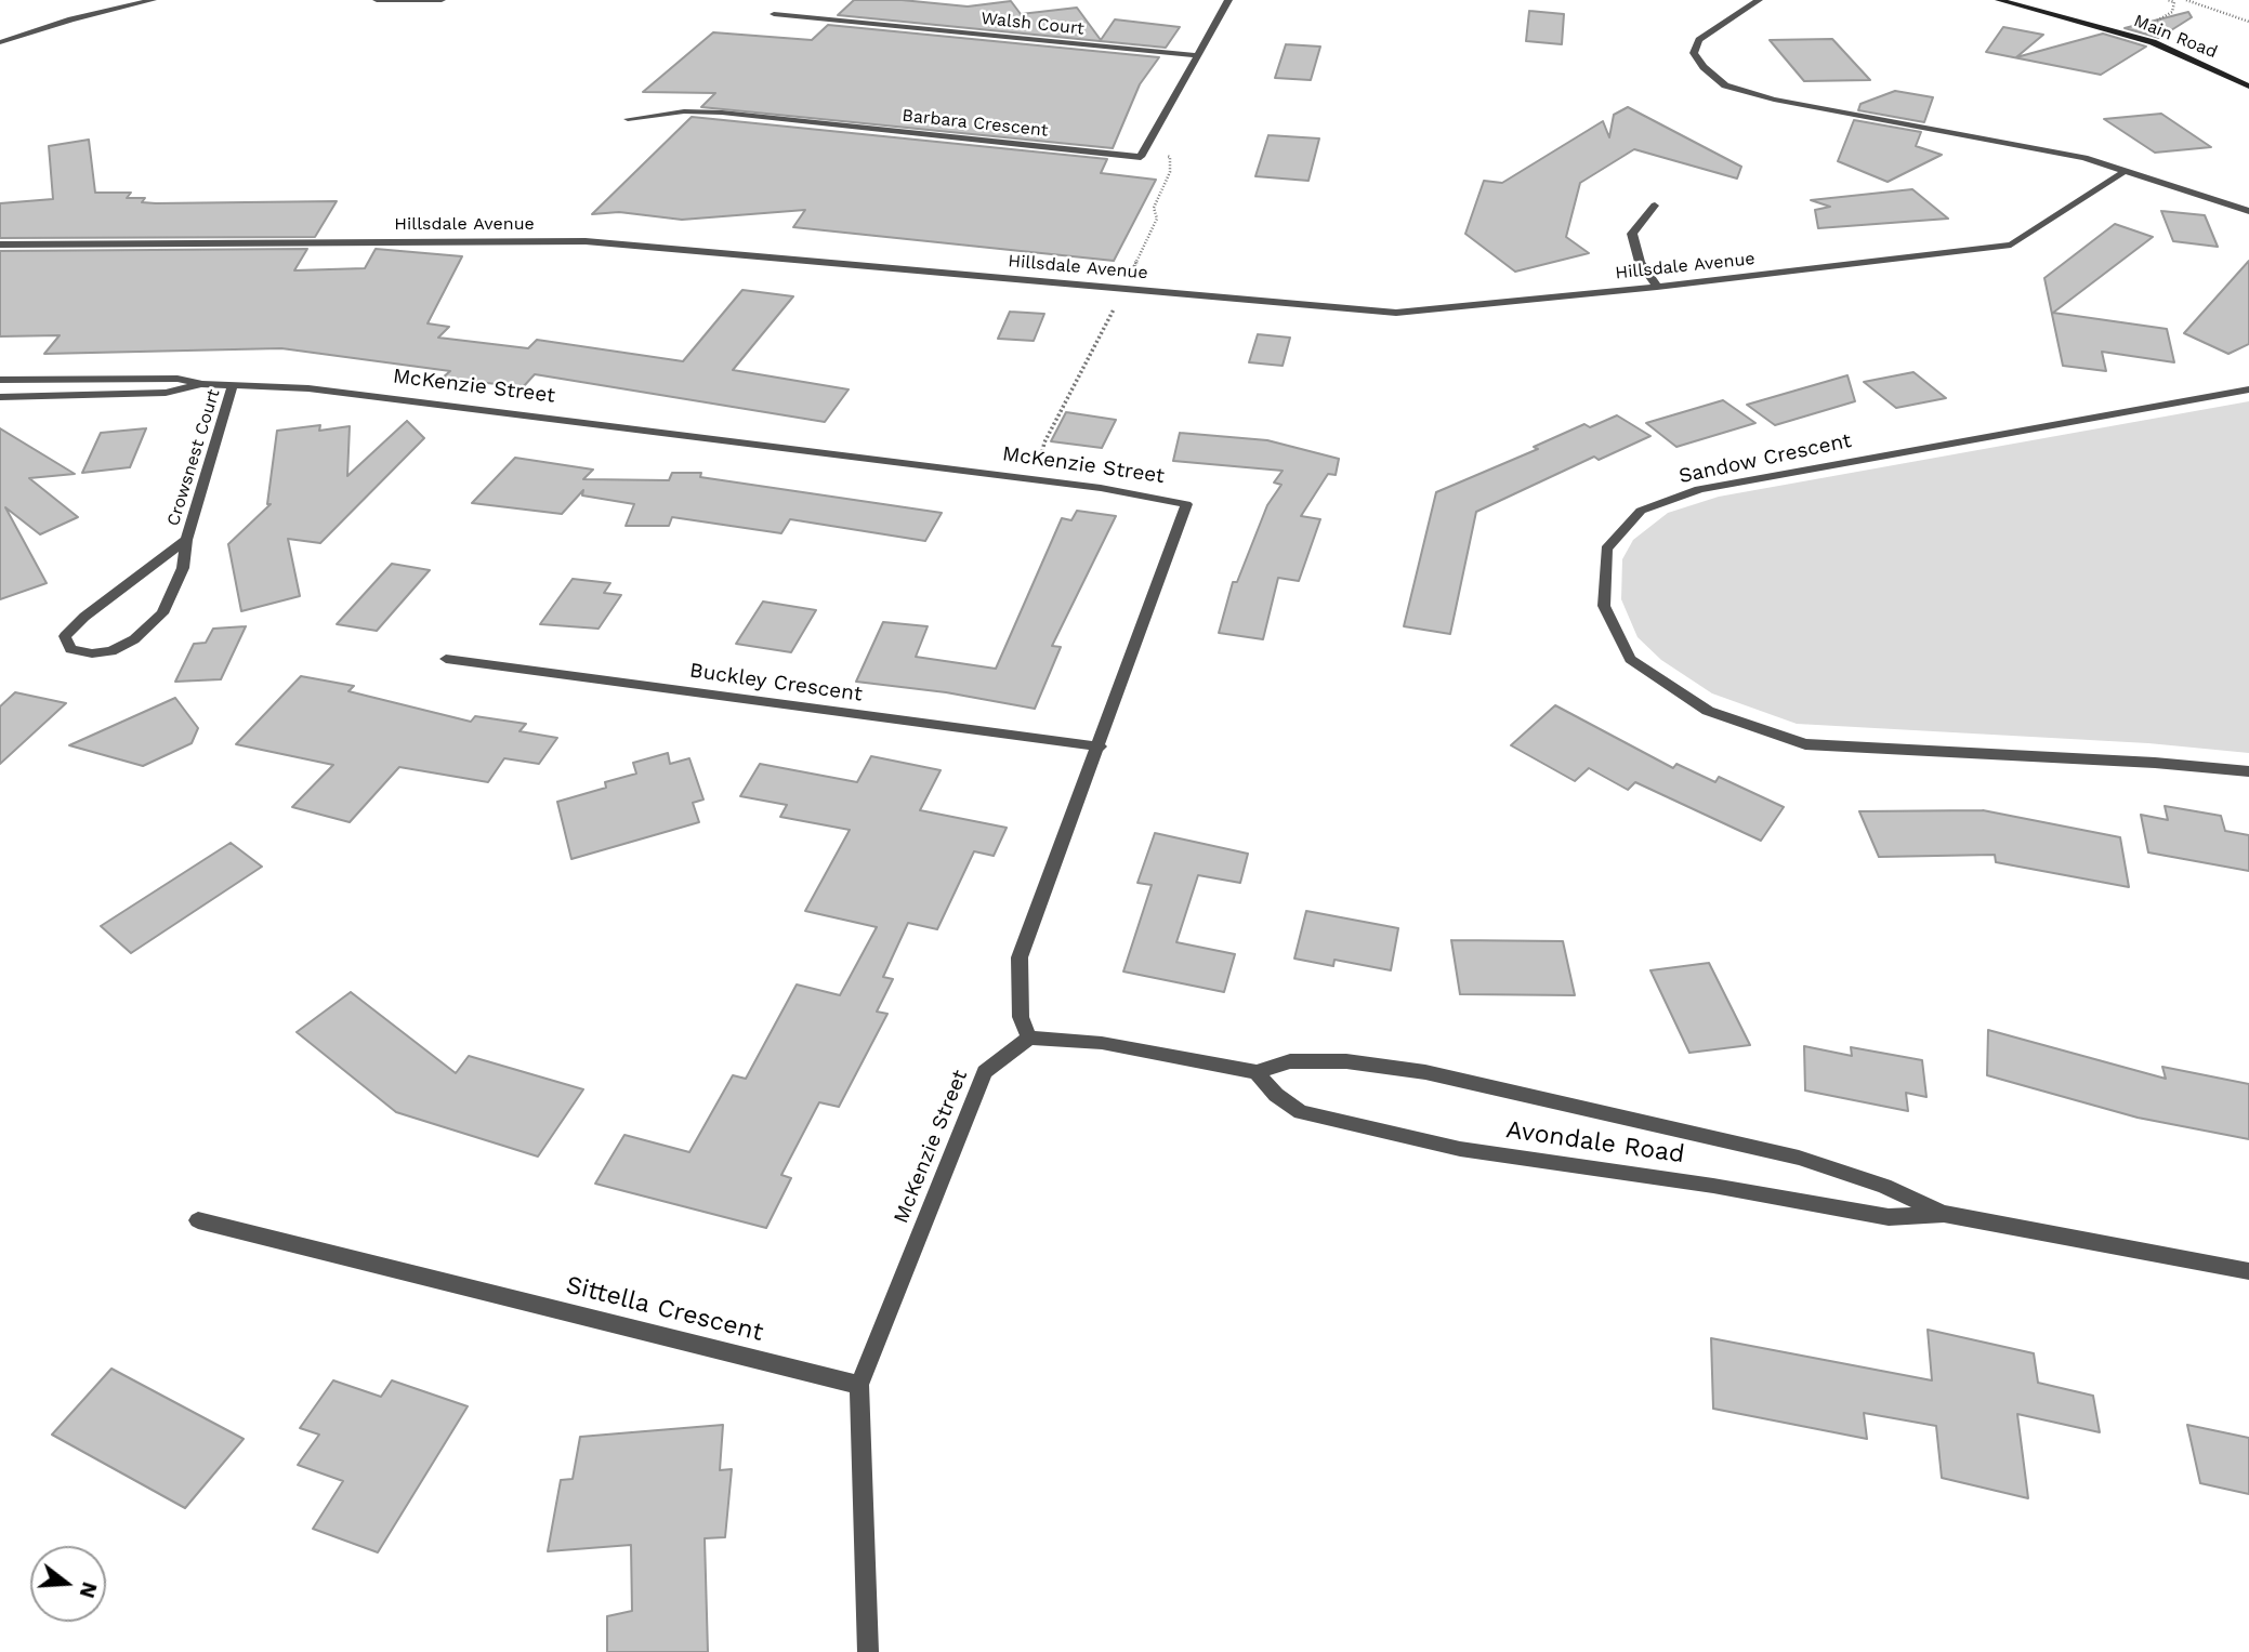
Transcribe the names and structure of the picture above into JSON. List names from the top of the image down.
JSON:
{
  "streets": {
    "main road": ["Main Road"],
    "street": [
      "Walsh Court",
      "Barbara Crescent",
      "Hillsdale Avenue",
      "McKenzie Street",
      "Crowsnest Court",
      "Sandow Crescent",
      "Buckley Crescent",
      "Avondale Road",
      "Sittella Crescent"
    ]
  },
  "crossings": [
    ["McKenzie Street", "Crowsnest Court"],
    ["McKenzie Street", "Buckley Crescent"],
    ["McKenzie Street", "Avondale Road"],
    ["McKenzie Street", "Sittella Crescent"]
  ],
  "north": "right"
}
